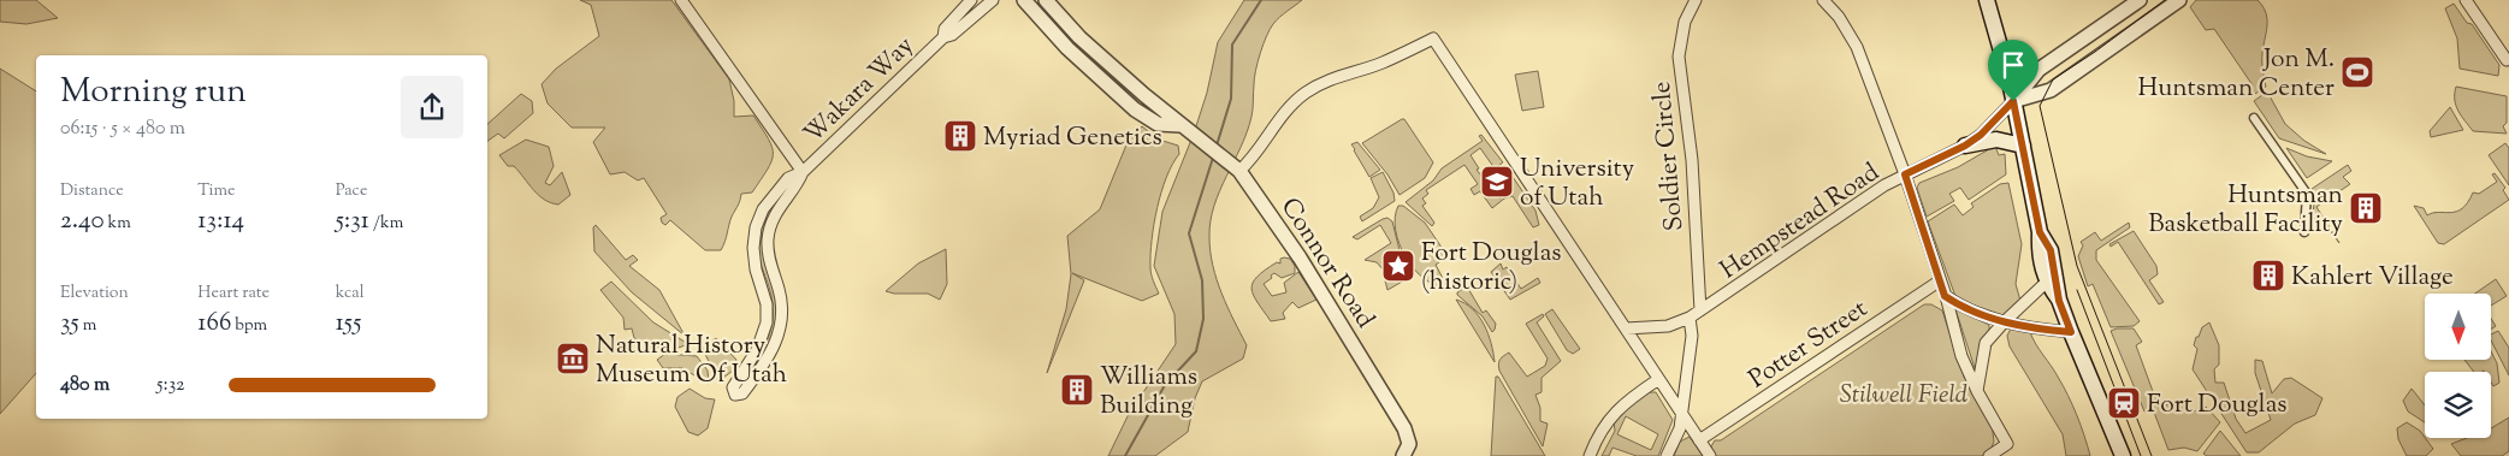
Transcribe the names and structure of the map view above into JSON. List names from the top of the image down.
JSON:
{
  "streets": {
    "street": [
      "Wakara Way",
      "Soldier Circle",
      "Hempstead Road",
      "Connor Road",
      "Potter Street"
    ]
  },
  "crossings": [
    ["Soldier Circle", "Hempstead Road"]
  ],
  "parks": ["Stilwell Field"],
  "places": {
    "sports": ["Jon M. Huntsman Center"],
    "building": [
      "Myriad Genetics",
      "Huntsman Basketball Facility",
      "Kahlert Village",
      "Williams Building"
    ],
    "school or university": ["University of Utah"],
    "place": ["Fort Douglas (historic)"],
    "museum": ["Natural History Museum Of Utah"],
    "station": ["Fort Douglas"]
  },
  "north": "bottom",
  "page": {
    "heading": ["Morning run", "06:15 · 5 × 480 m"],
    "stats": [
      ["Distance", "2.40 km"],
      ["Time", "13:14"],
      ["Pace", "5:31 /km"],
      ["Elevation", "35 m"],
      ["Heart rate", "166 bpm"],
      ["kcal", "155"]
    ],
    "list": [
      {
        "name": "480 m",
        "note": "5:32"
      }
    ]
  }
}
